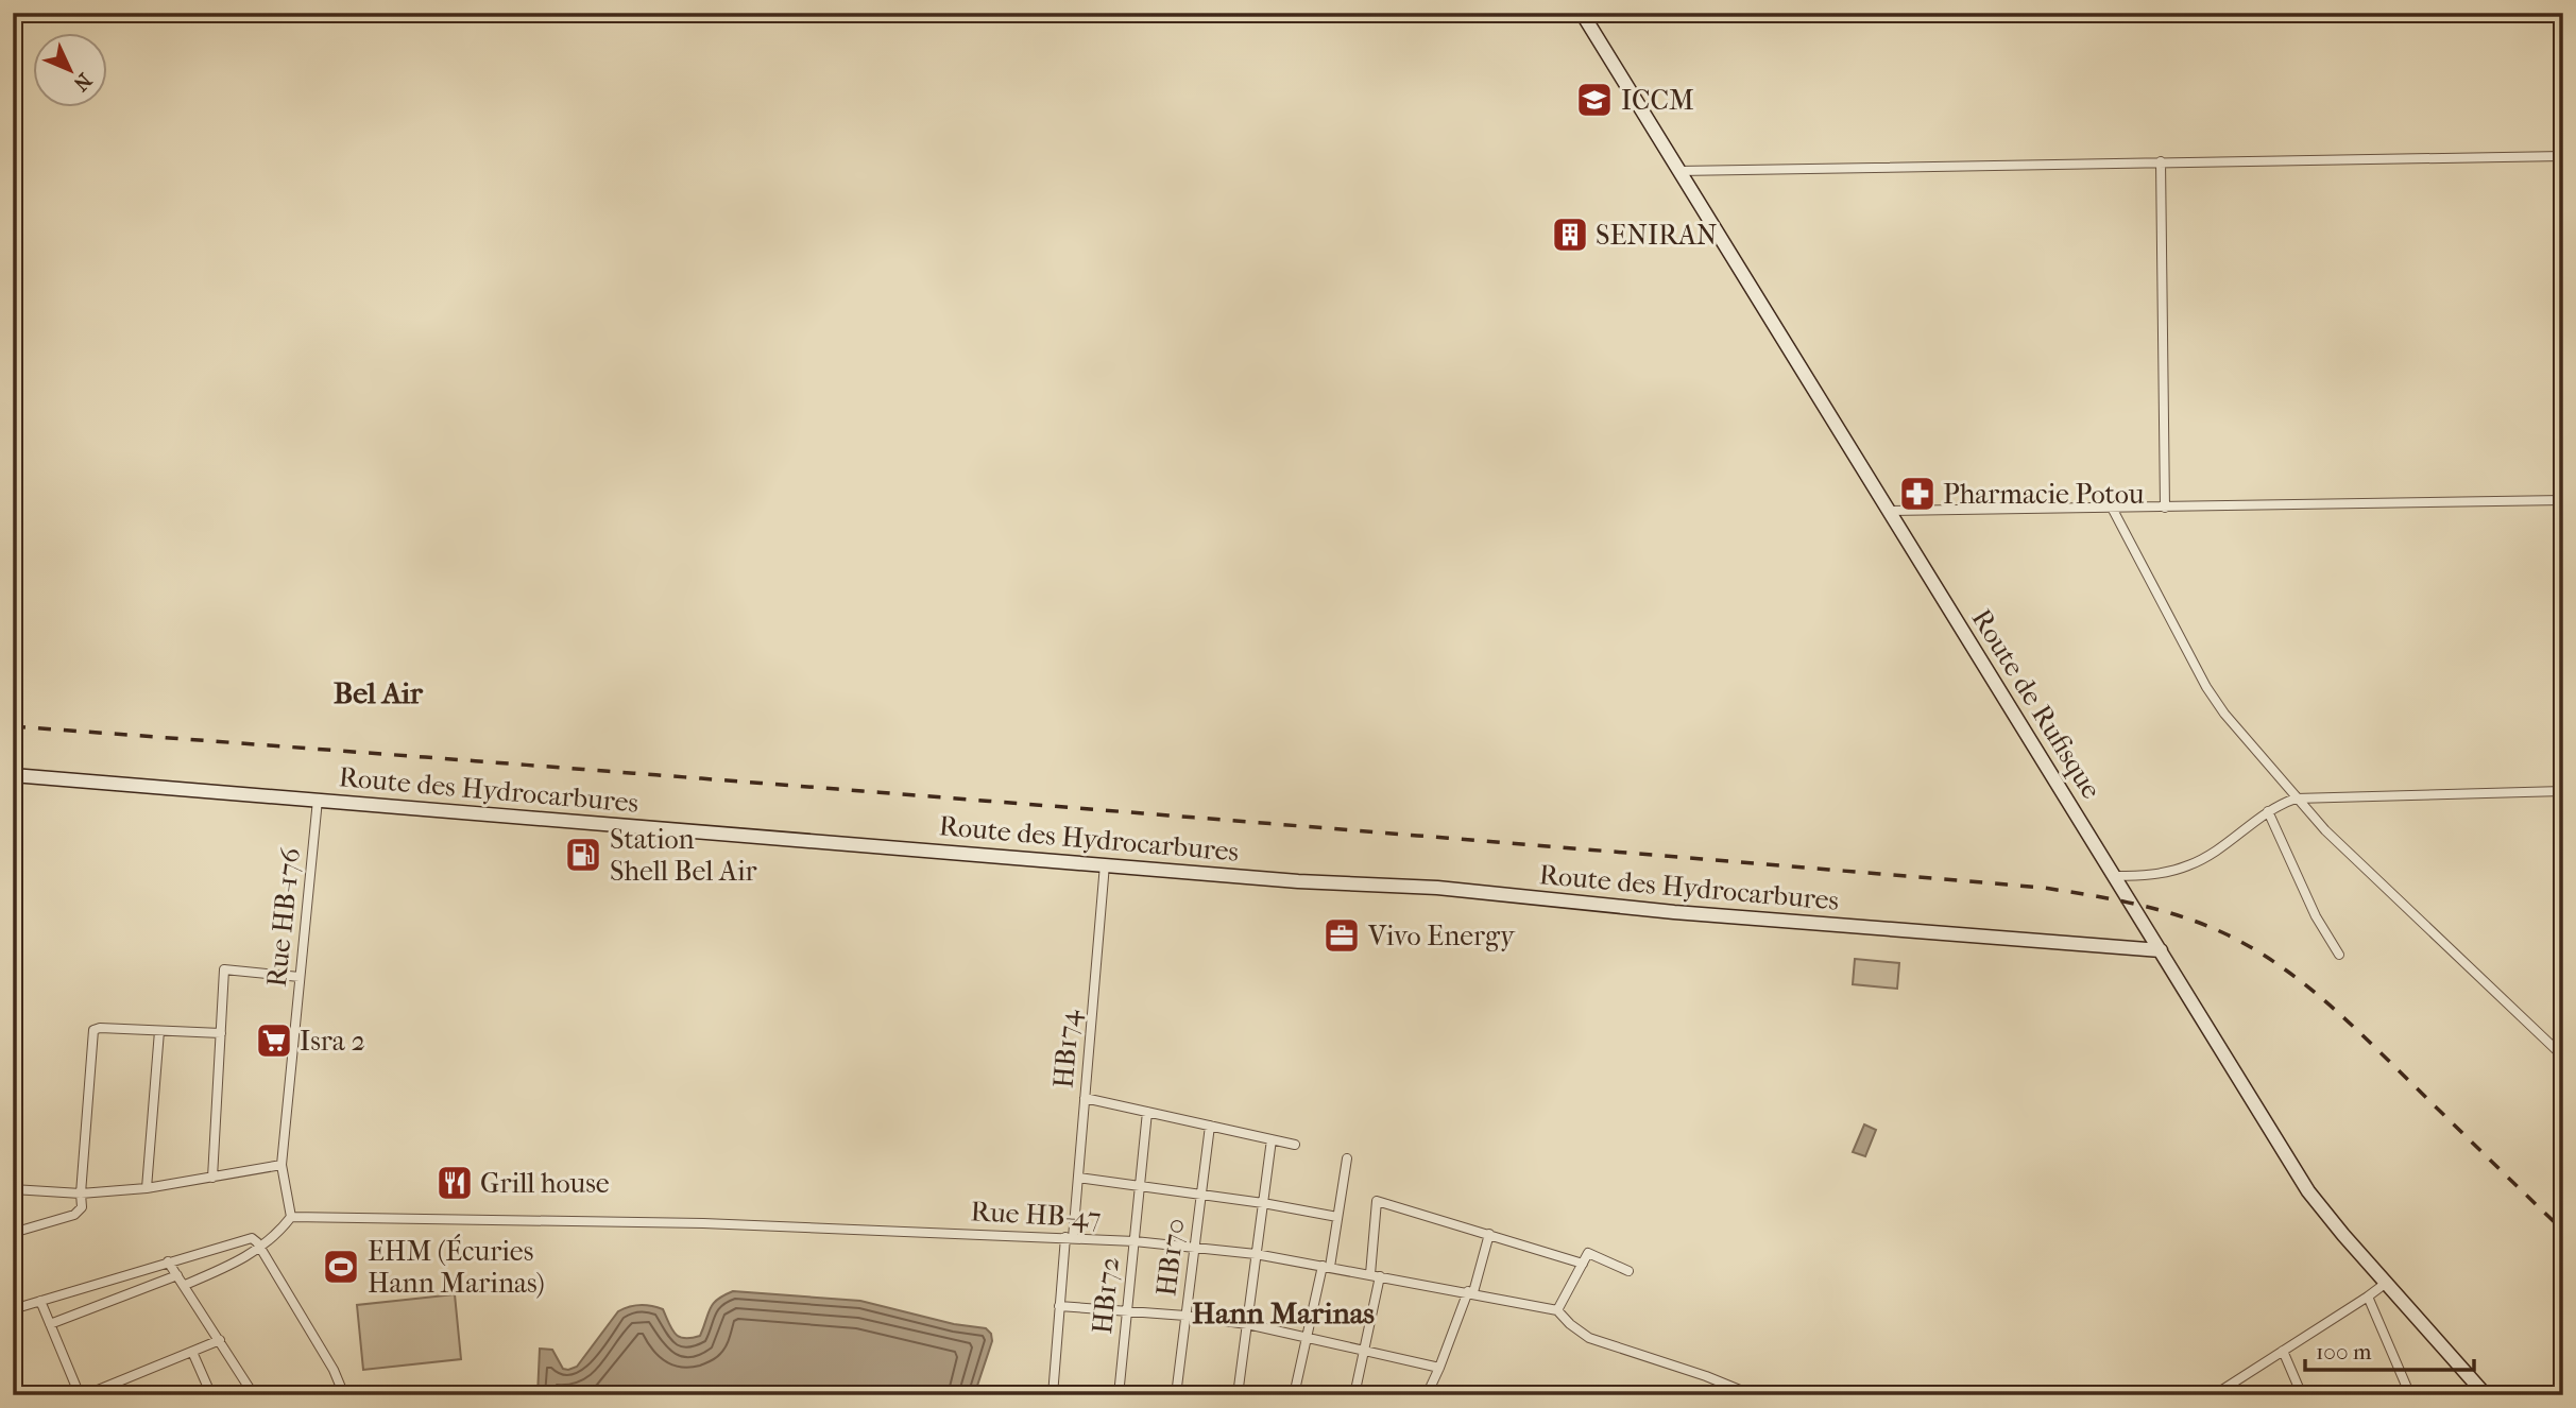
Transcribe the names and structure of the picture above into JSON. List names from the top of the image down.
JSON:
{
  "streets": {
    "street": [
      "Route de Rufisque",
      "Route des Hydrocarbures",
      "Rue HB-176",
      "HB174",
      "Rue HB-47",
      "HB170",
      "HB172"
    ]
  },
  "crossings": [
    ["Route de Rufisque", "Route des Hydrocarbures"],
    ["Route des Hydrocarbures", "Rue HB-176"],
    ["Route des Hydrocarbures", "HB174"],
    ["Rue HB-176", "Rue HB-47"],
    ["HB174", "Rue HB-47"],
    ["Rue HB-47", "HB170"],
    ["Rue HB-47", "HB172"]
  ],
  "districts": ["Bel Air", "Hann Marinas"],
  "places": {
    "school or university": ["ICCM"],
    "building": ["SENIRAN"],
    "pharmacy": ["Pharmacie Potou"],
    "fuel station": ["Station Shell Bel Air"],
    "office": ["Vivo Energy"],
    "supermarket": ["Isra 2"],
    "restaurant": ["Grill house"],
    "sports": ["EHM (Écuries Hann Marinas)"]
  },
  "scale_bar": "100 m",
  "north": "bottom right"
}
